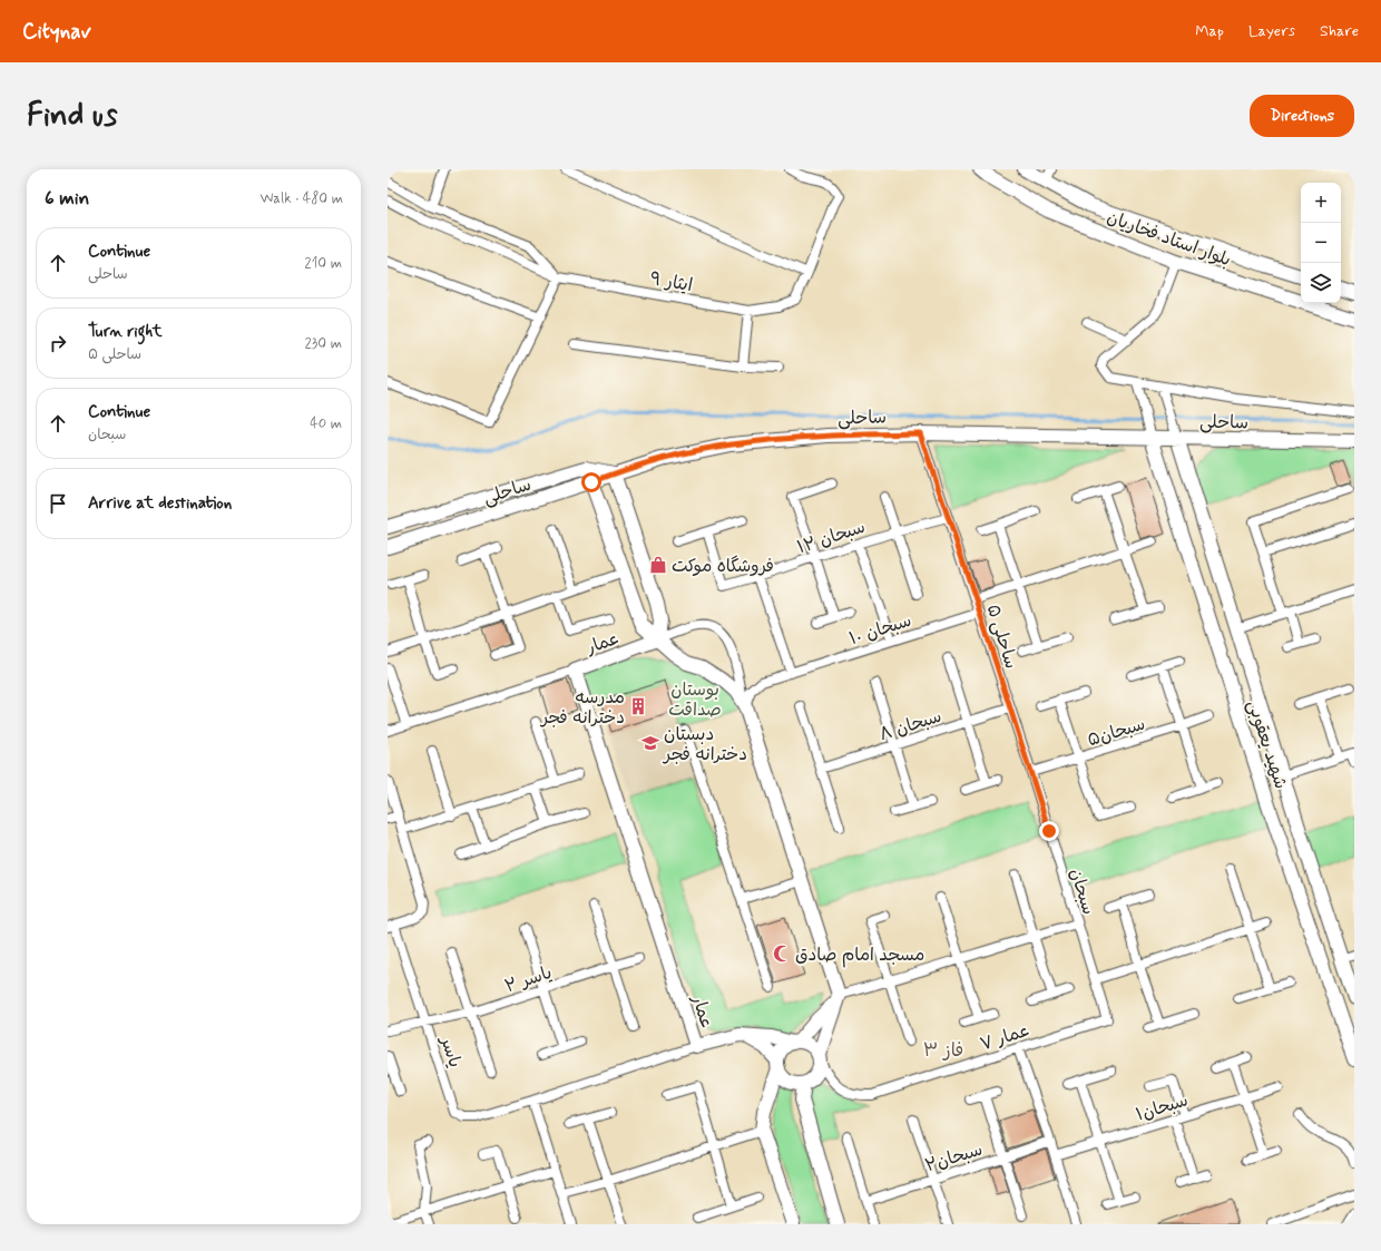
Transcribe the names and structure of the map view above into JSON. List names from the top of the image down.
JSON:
{
  "streets": {
    "street": [
      "بلوار استاد فخاریان",
      "ایثار ۹",
      "ساحلی",
      "سبحان ۱۲",
      "سبحان ۱۰",
      "ساحلی ۵",
      "عمار",
      "سبحان ۸",
      "سبحان۵",
      "شهید یعقوبی",
      "سبحان",
      "یاسر ۲",
      "عمار ۷",
      "یاسر",
      "سبحان۱",
      "سبحان۲"
    ]
  },
  "crossings": [
    ["ساحلی", "ساحلی ۵"],
    ["ساحلی", "شهید یعقوبی"],
    ["سبحان ۱۲", "ساحلی ۵"],
    ["سبحان ۱۰", "ساحلی ۵"],
    ["ساحلی ۵", "سبحان ۸"],
    ["ساحلی ۵", "سبحان۵"],
    ["ساحلی ۵", "سبحان"],
    ["عمار", "عمار ۷"],
    ["سبحان۵", "سبحان"],
    ["سبحان", "عمار ۷"],
    ["یاسر ۲", "یاسر"]
  ],
  "districts": ["فاز ۳"],
  "parks": ["بوستان صداقت"],
  "places": {
    "shop": ["فروشگاه موکت"],
    "building": ["مدرسه دخترانه فجر"],
    "school or university": ["دبستان دخترانه فجر"],
    "mosque": ["مسجد امام صادق"]
  },
  "page": {
    "header": "Citynav",
    "nav": ["Map", "Layers", "Share"],
    "buttons": "Directions",
    "title": "Find us",
    "heading": ["6 min", "Walk · 480 m"],
    "map_buttons": ["+", "−"],
    "list": [
      ["Continue", "ساحلی", "210 m"],
      ["Turn right", "ساحلی ۵", "230 m"],
      ["Continue", "سبحان", "40 m"],
      "Arrive at destination"
    ]
  }
}
